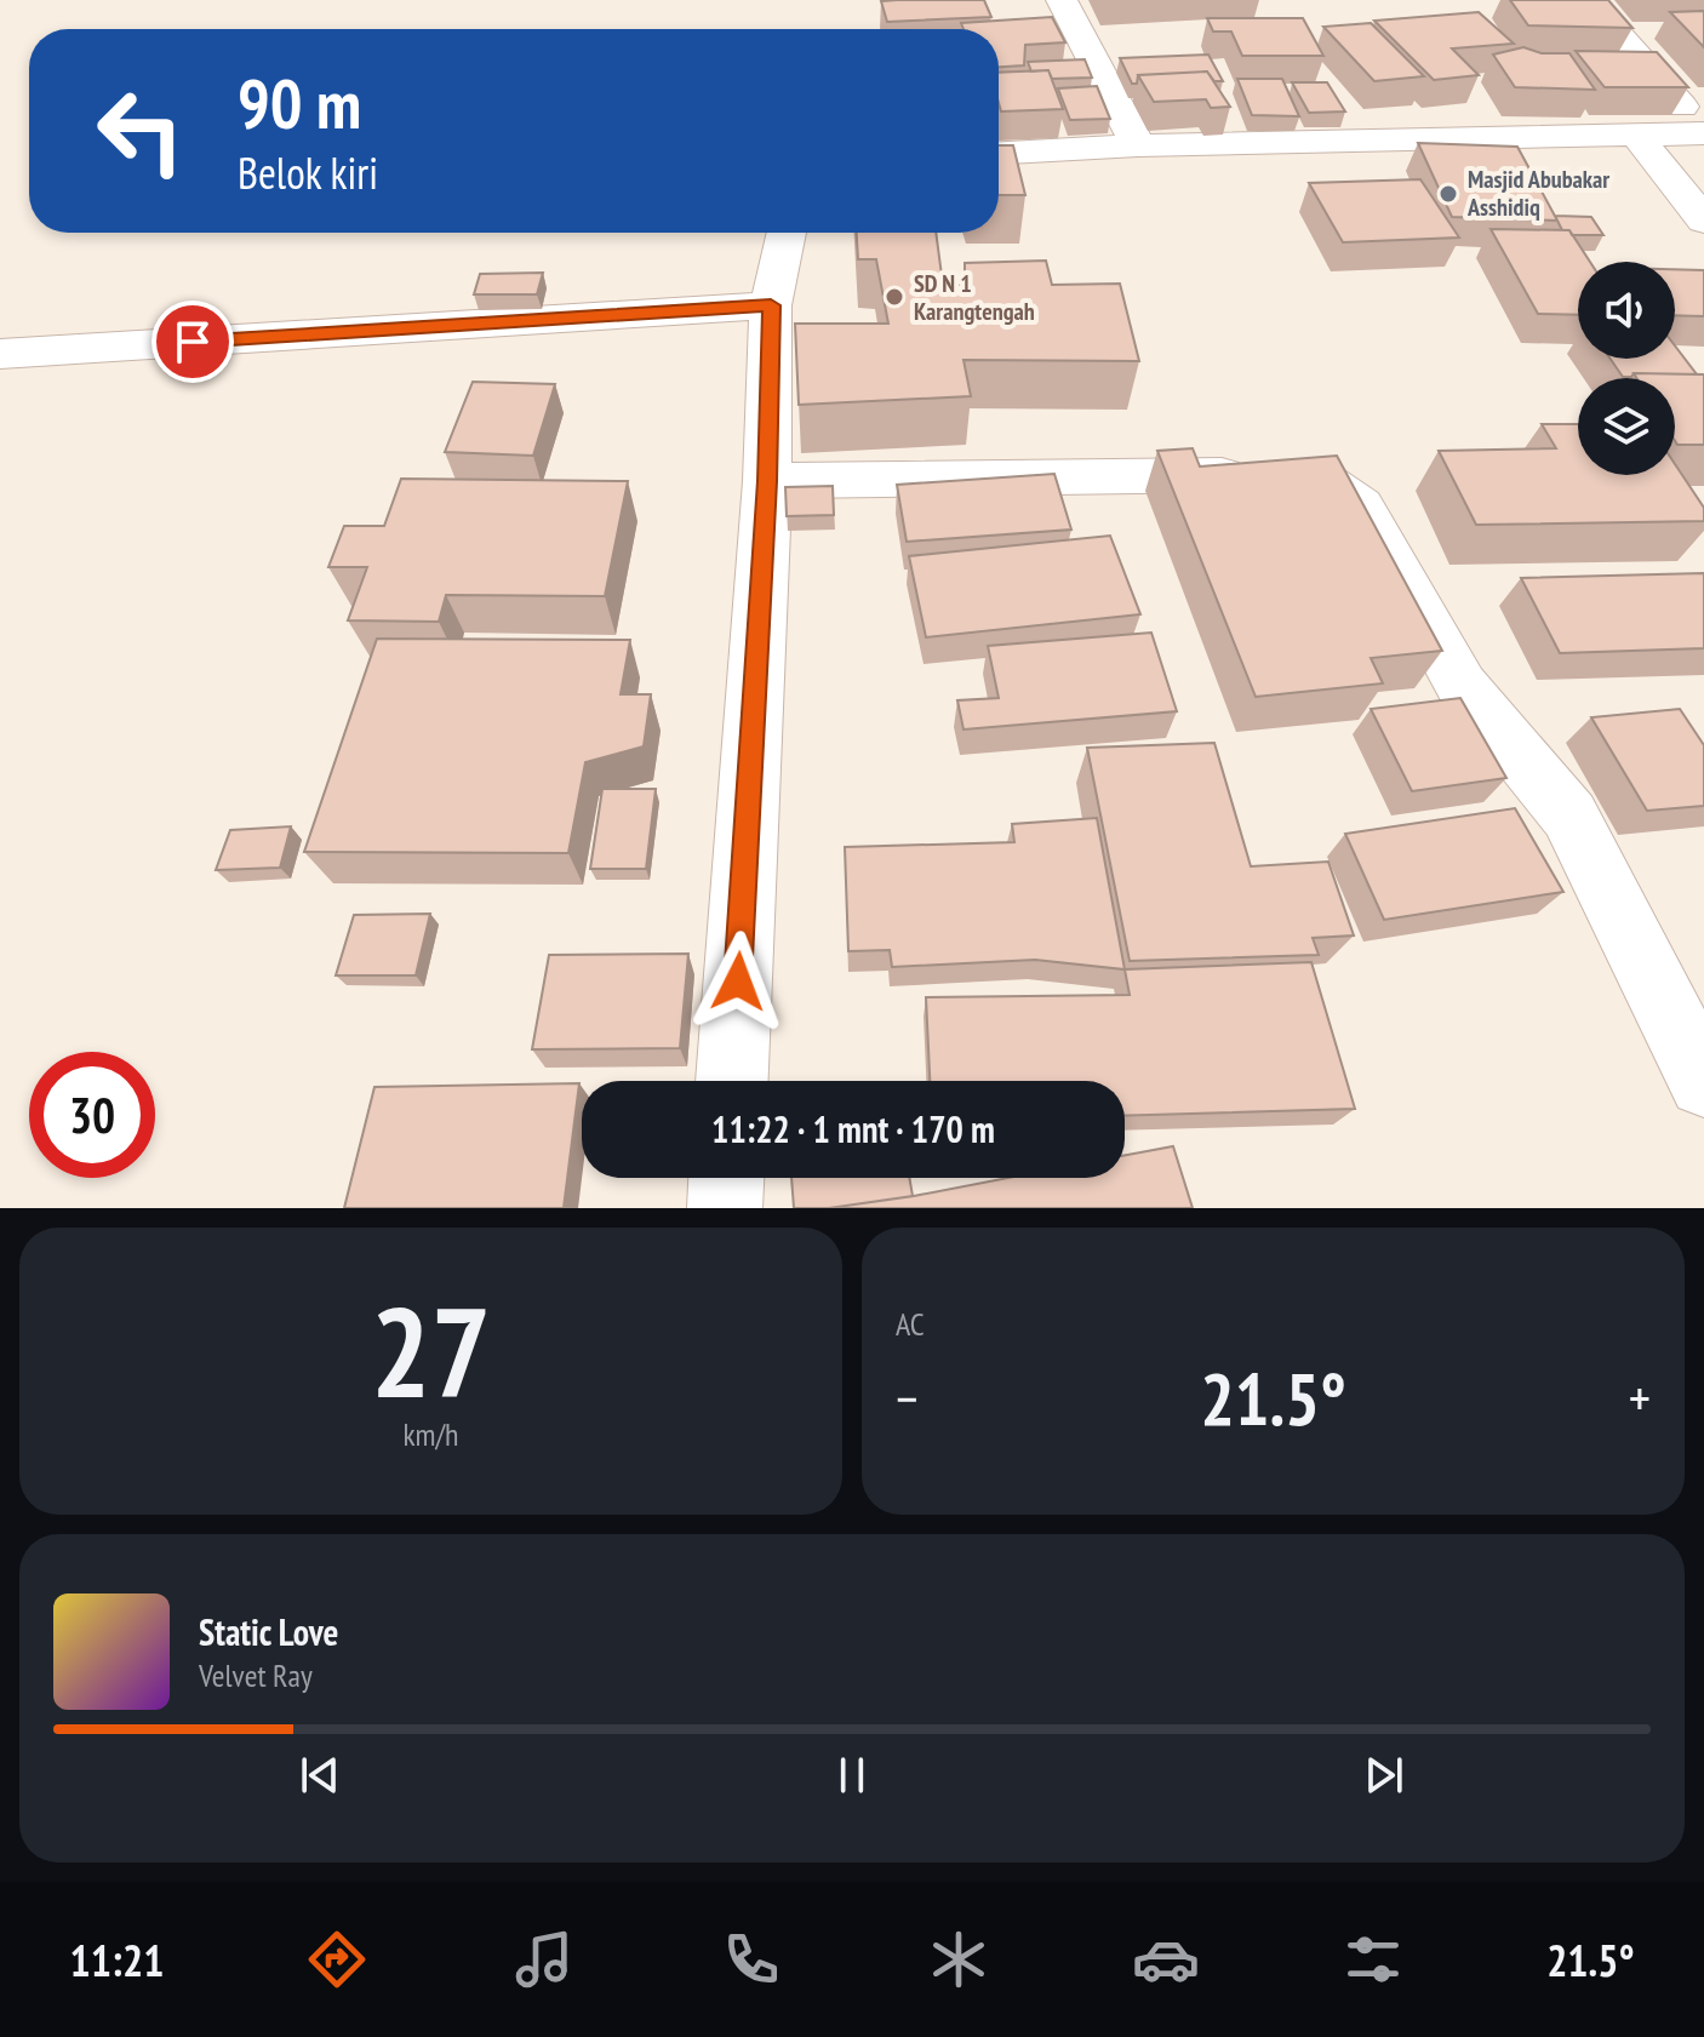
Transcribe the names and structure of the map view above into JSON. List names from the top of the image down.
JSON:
{
  "places": ["Masjid Abubakar Asshidiq", "SD N 1 Karangtengah"],
  "page": {
    "turn": ["90 m", "Belok kiri"],
    "limit": "30",
    "trip": "11:22 · 1 mnt · 170 m",
    "tile": [
      ["27", "km/h"],
      "AC"
    ],
    "heat": ["−", "21.5°", "+"],
    "song": ["Static Love", "Velvet Ray"],
    "tabs": ["11:21", "21.5°"]
  }
}
